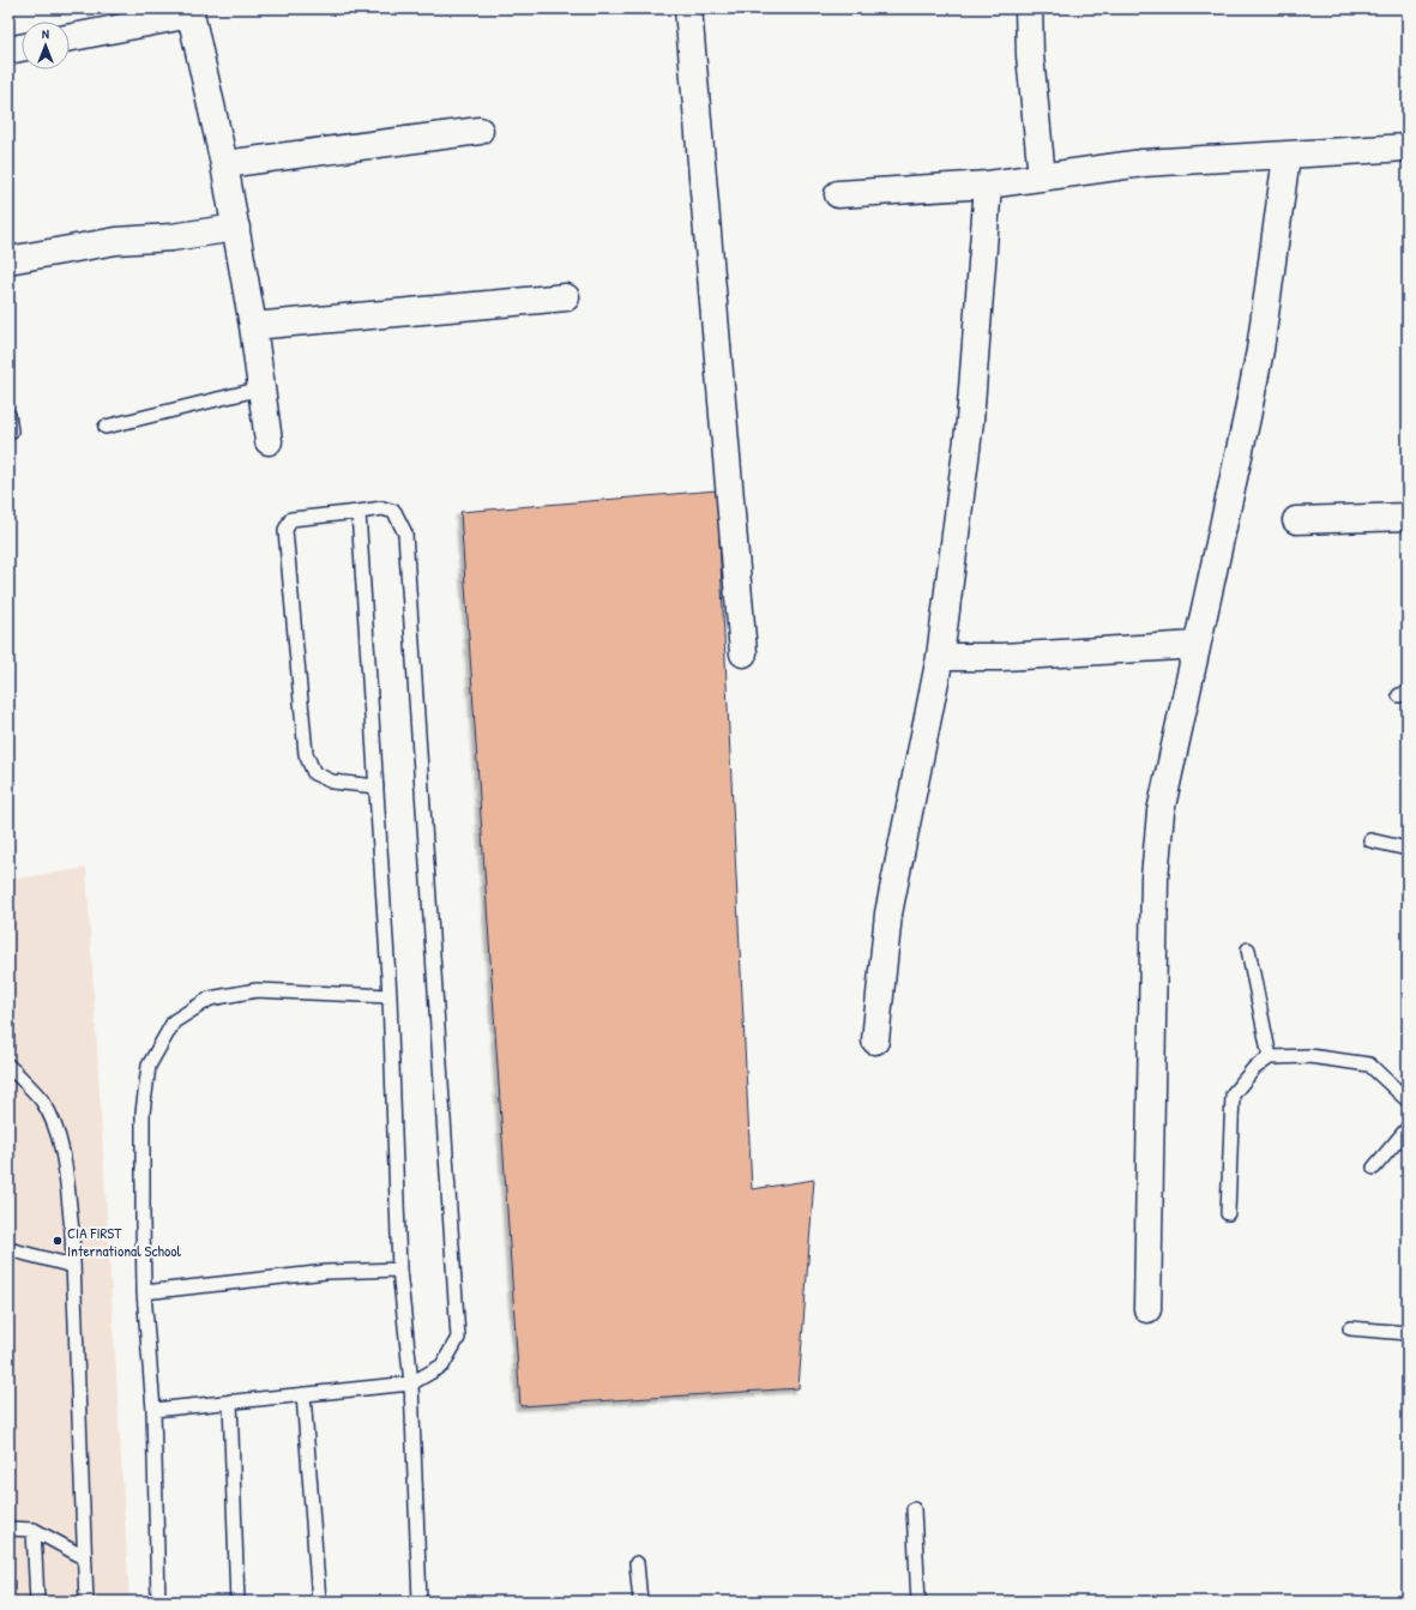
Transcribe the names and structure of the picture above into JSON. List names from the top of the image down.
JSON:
{
  "places": ["CIA FIRST International School"],
  "north": "top"
}
